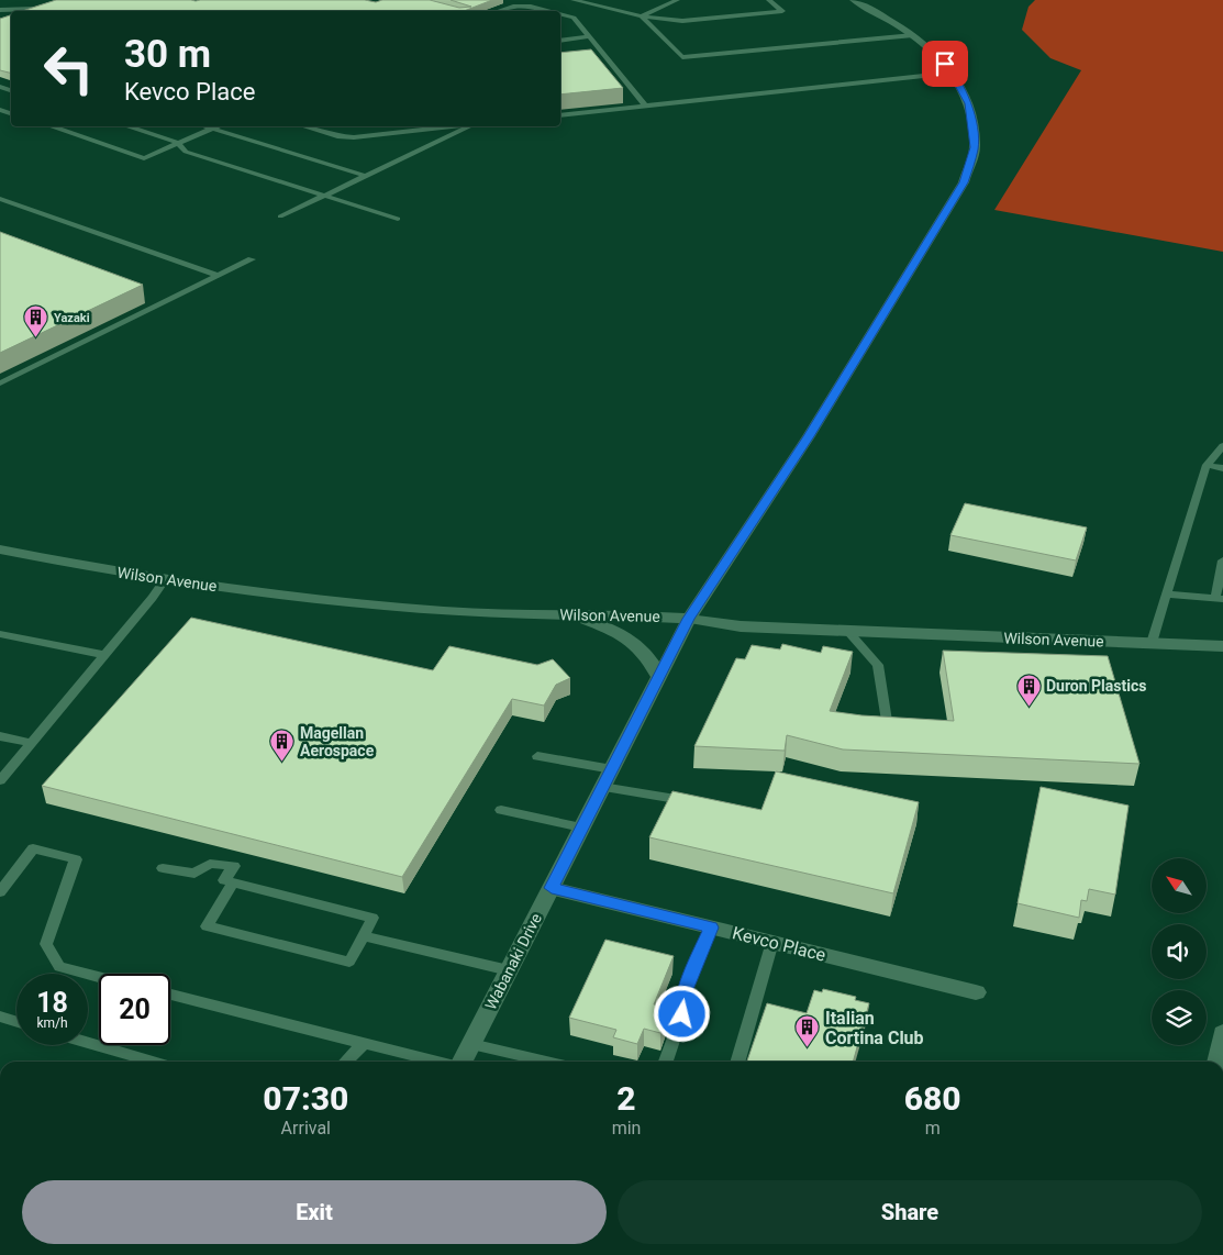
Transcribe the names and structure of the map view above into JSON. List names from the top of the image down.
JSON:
{
  "streets": {
    "street": ["Wilson Avenue", "Kevco Place", "Wabanaki Drive"]
  },
  "crossings": [
    ["Wilson Avenue", "Wabanaki Drive"],
    ["Kevco Place", "Wabanaki Drive"]
  ],
  "places": {
    "building": [
      "Yazaki",
      "Duron Plastics",
      "Magellan Aerospace",
      "Italian Cortina Club"
    ]
  },
  "north": "top left",
  "page": {
    "turn": ["30 m", "Kevco Place"],
    "speed": "18 km/h",
    "limit": "20",
    "eta": [
      "07:30",
      "Arrival",
      "2",
      "min",
      "680",
      "m"
    ],
    "buttons": ["Exit", "Share"]
  }
}
